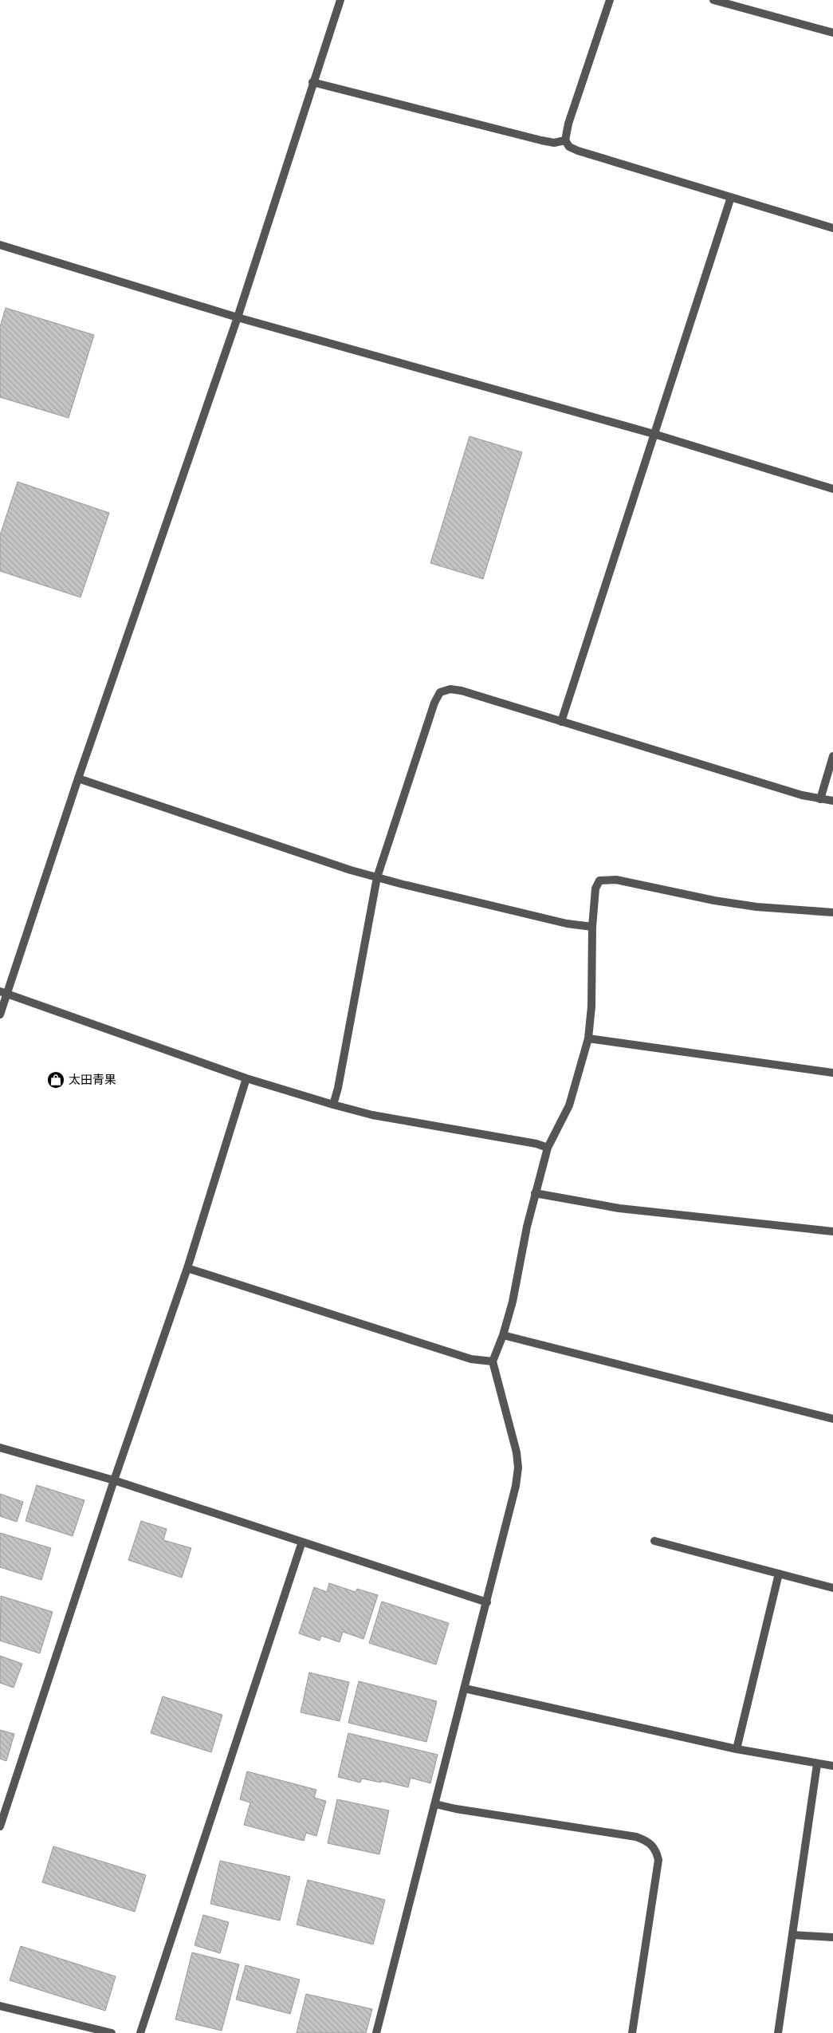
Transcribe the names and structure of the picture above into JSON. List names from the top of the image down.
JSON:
{
  "places": {
    "shop": ["太田青果"]
  }
}
